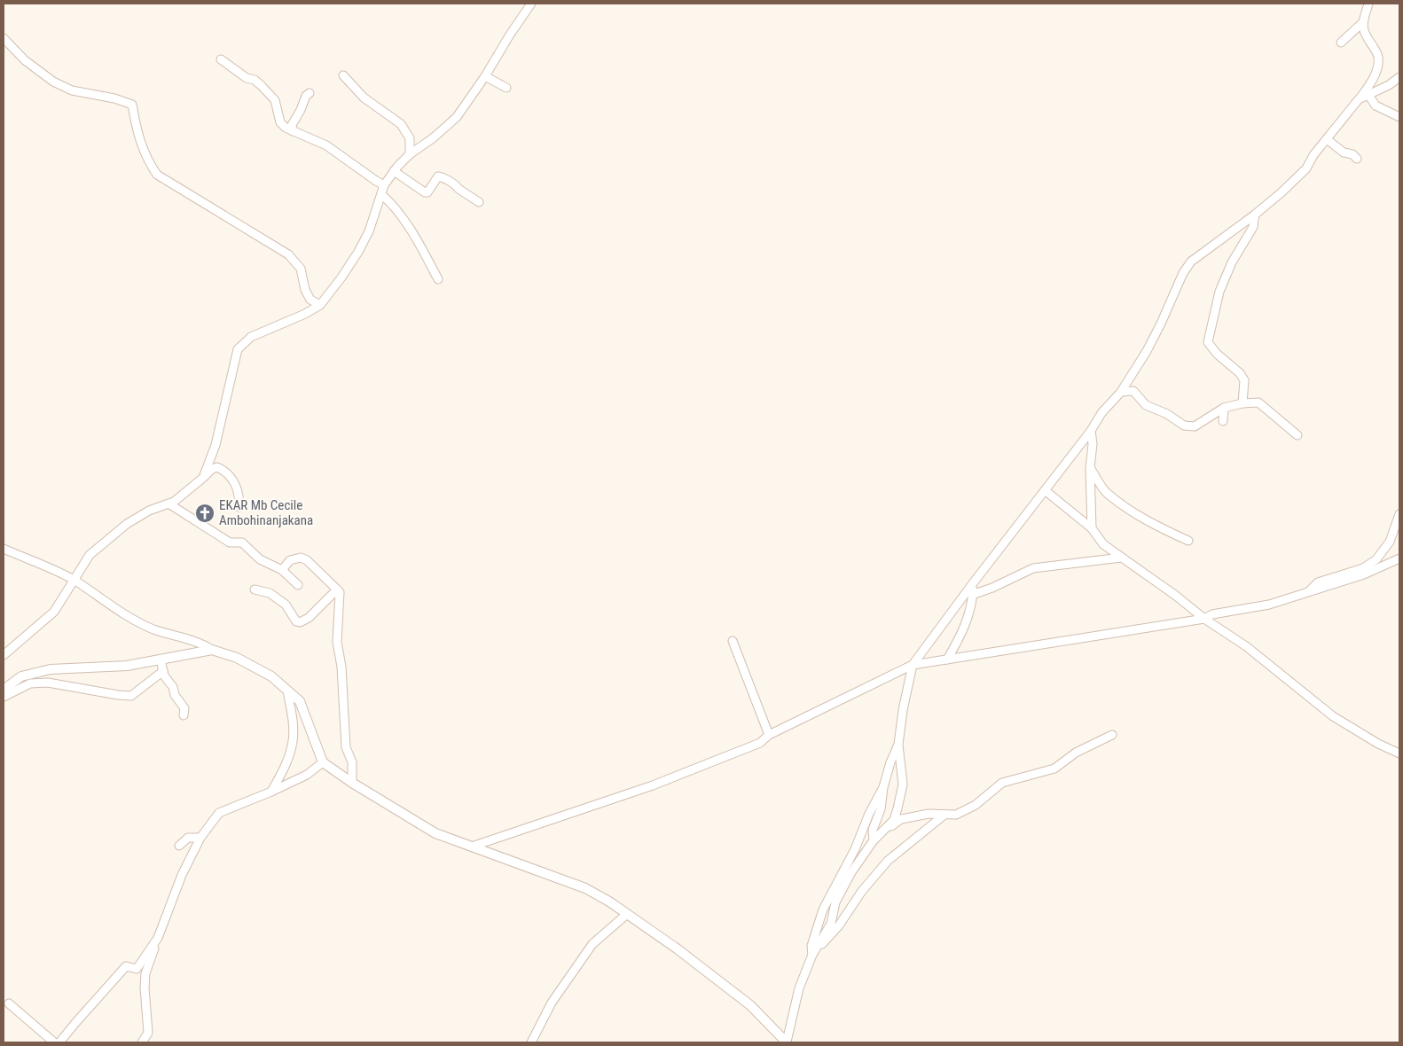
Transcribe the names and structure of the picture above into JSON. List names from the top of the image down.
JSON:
{
  "places": {
    "church": ["EKAR Mb Cecile Ambohinanjakana"]
  }
}
